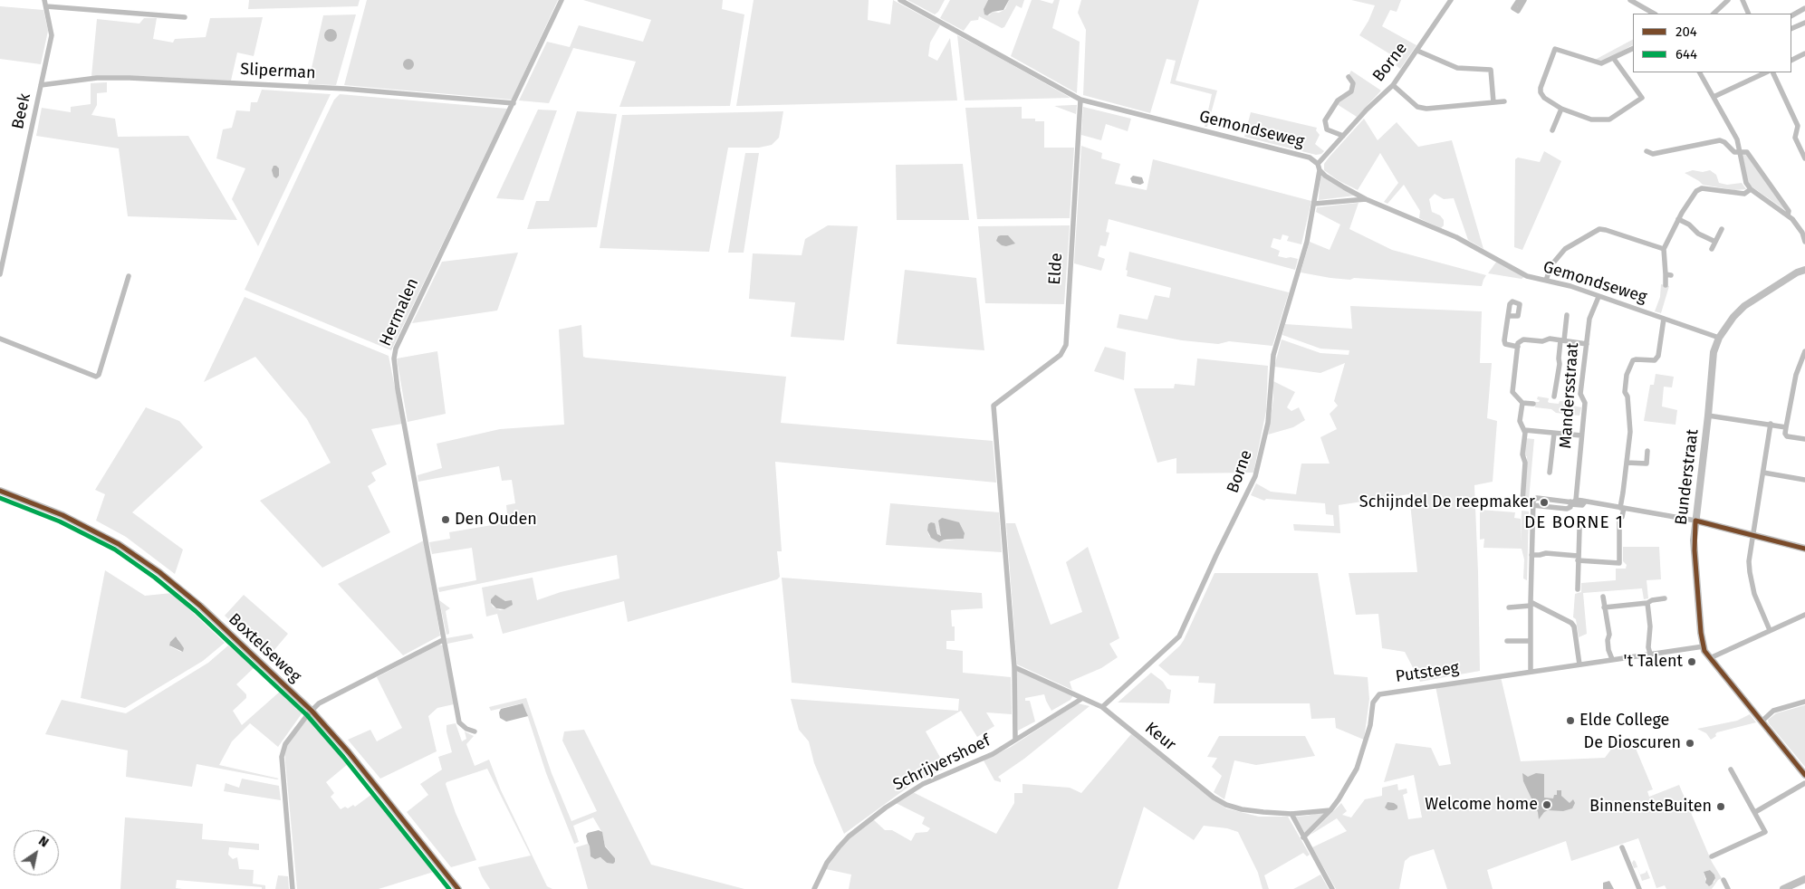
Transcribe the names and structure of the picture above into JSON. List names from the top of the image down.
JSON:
{
  "streets": {
    "street": [
      "Borne",
      "Sliperman",
      "Beek",
      "Gemondseweg",
      "Elde",
      "Hermalen",
      "Mandersstraat",
      "Bunderstraat",
      "Boxtelseweg",
      "Putsteeg",
      "Keur",
      "Schrijvershoef"
    ]
  },
  "crossings": [
    ["Borne", "Gemondseweg"],
    ["Borne", "Keur"],
    ["Sliperman", "Beek"],
    ["Sliperman", "Hermalen"],
    ["Gemondseweg", "Elde"],
    ["Gemondseweg", "Mandersstraat"],
    ["Gemondseweg", "Bunderstraat"],
    ["Elde", "Keur"],
    ["Bunderstraat", "Putsteeg"],
    ["Putsteeg", "Keur"],
    ["Keur", "Schrijvershoef"]
  ],
  "districts": ["DE BORNE 1"],
  "places": [
    "Schijndel De reepmaker",
    "Den Ouden",
    "'t Talent",
    "Elde College",
    "De Dioscuren",
    "Welcome home",
    "BinnensteBuiten"
  ],
  "lines": ["transit line 204", "transit line 644"],
  "legend": ["204", "644"],
  "north": "top right"
}
